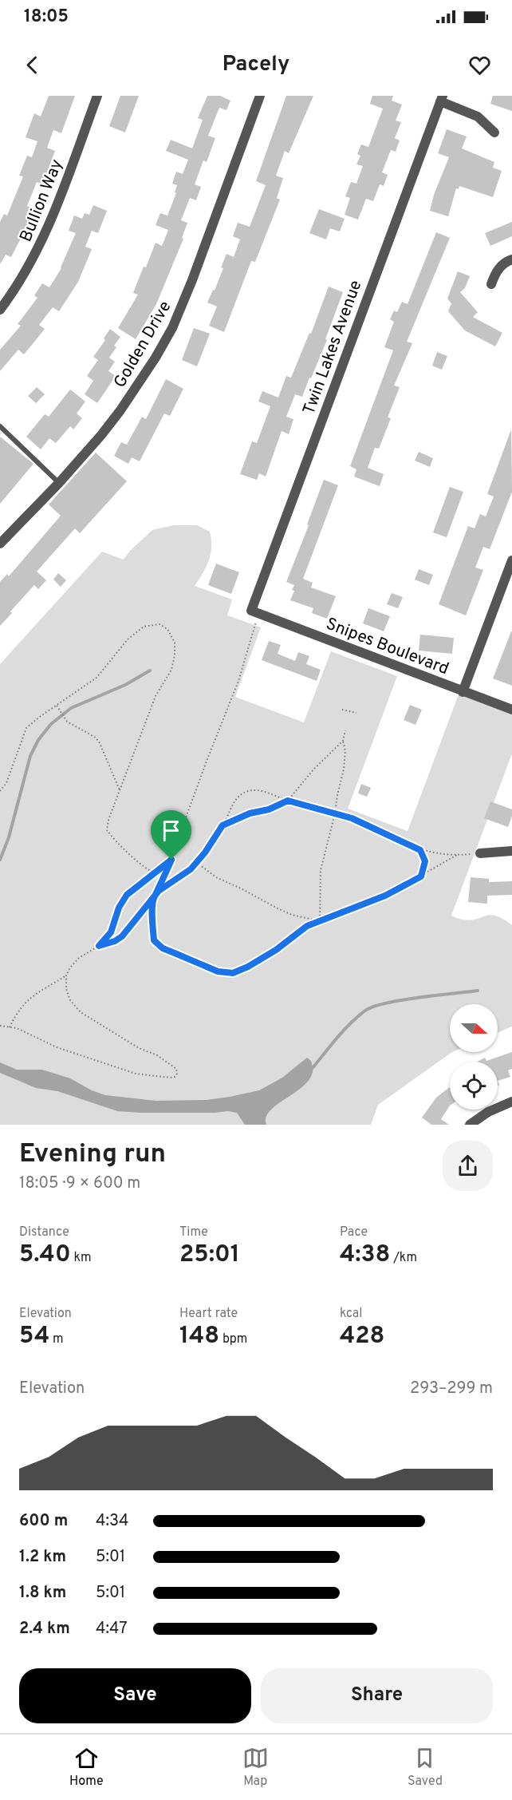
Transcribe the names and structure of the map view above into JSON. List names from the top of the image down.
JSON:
{
  "streets": {
    "street": [
      "Bullion Way",
      "Golden Drive",
      "Twin Lakes Avenue",
      "Snipes Boulevard"
    ]
  },
  "crossings": [
    ["Twin Lakes Avenue", "Snipes Boulevard"]
  ],
  "north": "right",
  "page": {
    "status": "18:05",
    "header": "Pacely",
    "heading": ["Evening run", "18:05 · 9 × 600 m"],
    "stats": [
      ["Distance", "5.40 km"],
      ["Time", "25:01"],
      ["Pace", "4:38 /km"],
      ["Elevation", "54 m"],
      ["Heart rate", "148 bpm"],
      ["kcal", "428"]
    ],
    "chart": ["Elevation", "293–299 m"],
    "list": [
      {
        "name": "600 m",
        "note": "4:34"
      },
      {
        "name": "1.2 km",
        "note": "5:01"
      },
      {
        "name": "1.8 km",
        "note": "5:01"
      },
      {
        "name": "2.4 km",
        "note": "4:47"
      }
    ],
    "buttons": ["Save", "Share"],
    "tabs": ["Home", "Map", "Saved"]
  }
}
